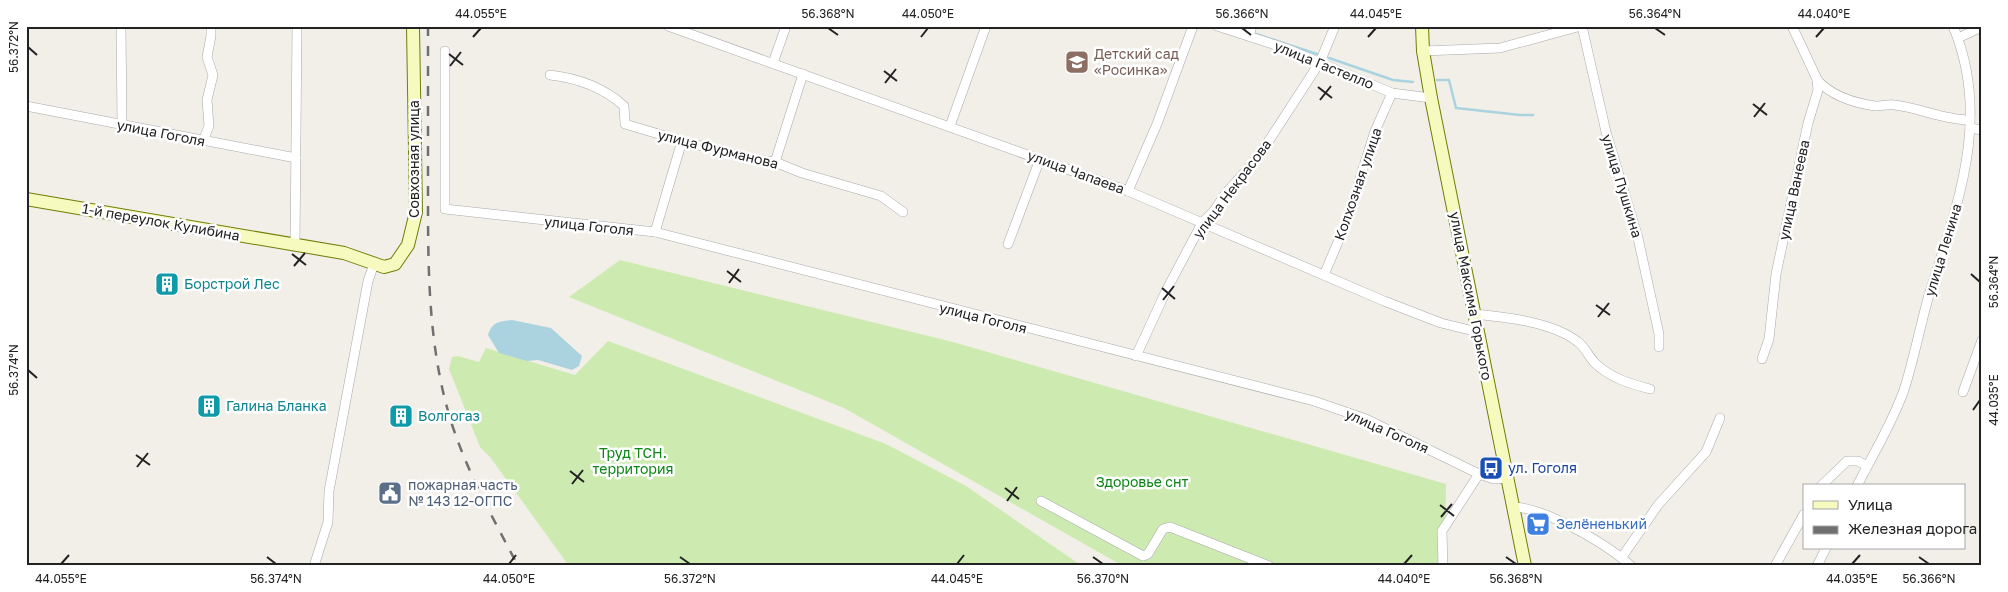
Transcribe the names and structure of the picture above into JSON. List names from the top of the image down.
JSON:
{
  "streets": {
    "street": [
      "улица Гастелло",
      "улица Гоголя",
      "улица Фурманова",
      "Совхозная улица",
      "улица Чапаева",
      "Колхозная улица",
      "улица Пушкина",
      "улица Некрасова",
      "улица Ванеева",
      "1-й переулок Кулибина",
      "улица Ленина",
      "улица Максима Горького"
    ]
  },
  "crossings": [
    ["улица Гастелло", "Колхозная улица"],
    ["улица Гастелло", "улица Некрасова"],
    ["улица Гастелло", "улица Максима Горького"],
    ["улица Гоголя", "улица Некрасова"],
    ["улица Гоголя", "улица Максима Горького"],
    ["Совхозная улица", "1-й переулок Кулибина"],
    ["улица Чапаева", "Колхозная улица"],
    ["улица Чапаева", "улица Некрасова"],
    ["улица Чапаева", "улица Максима Горького"]
  ],
  "parks": ["Труд ТСН. территория", "Здоровье снт"],
  "places": {
    "school or university": ["Детский сад «Росинка»"],
    "building": ["Борстрой Лес", "Галина Бланка", "Волгогаз"],
    "bus stop": ["ул. Гоголя"],
    "public building": ["пожарная часть № 143 12-ОГПС"],
    "supermarket": ["Зелёненький"]
  },
  "legend": ["Улица", "Железная дорога"],
  "coordinates": [
    "44.055°E",
    "56.368°N",
    "44.050°E",
    "56.366°N",
    "44.045°E",
    "56.364°N",
    "44.040°E",
    "56.372°N",
    "56.374°N",
    "44.035°E",
    "56.370°N"
  ]
}
